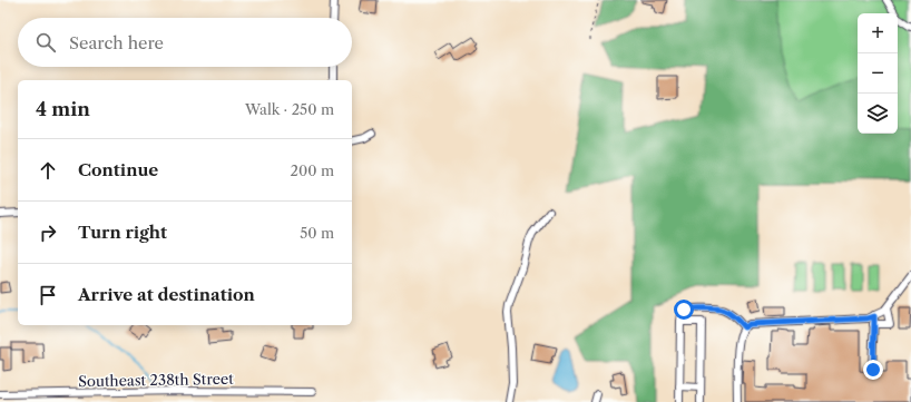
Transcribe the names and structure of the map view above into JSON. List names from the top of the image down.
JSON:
{
  "streets": {
    "street": ["Southeast 238th Street"]
  },
  "page": {
    "map_buttons": ["+", "−"],
    "search": "Search here",
    "heading": ["4 min", "Walk · 250 m"],
    "list": [
      ["Continue", "200 m"],
      ["Turn right", "50 m"],
      "Arrive at destination"
    ]
  }
}
